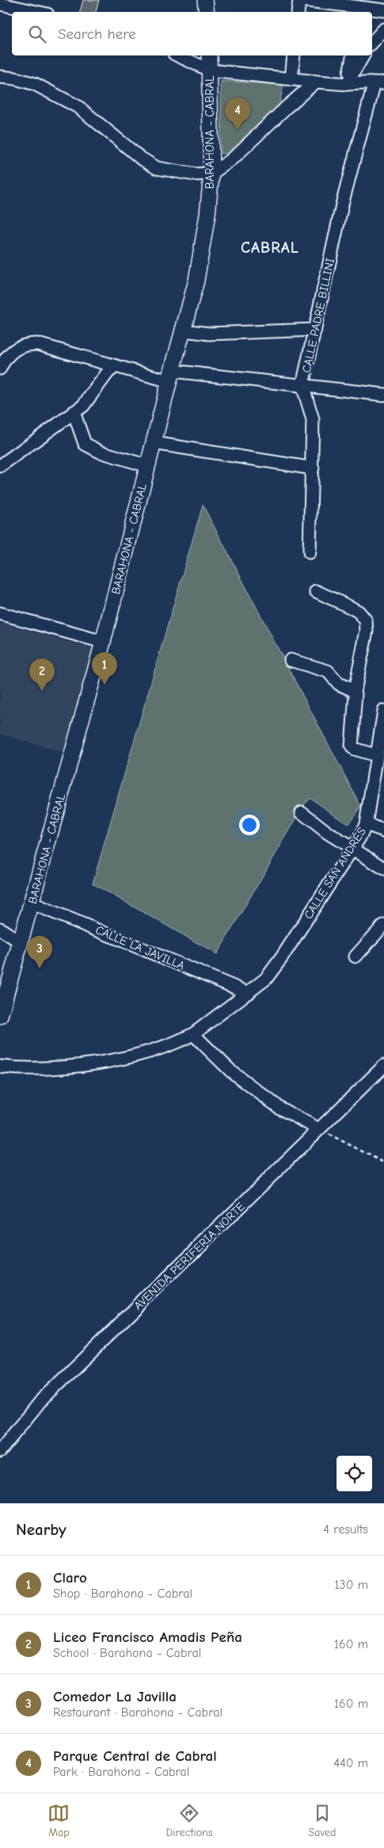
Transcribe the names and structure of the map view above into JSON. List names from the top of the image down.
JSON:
{
  "streets": {
    "main road": ["BARAHONA - CABRAL"],
    "street": [
      "CALLE PADRE BILLINI",
      "CALLE SAN ANDRÉS",
      "CALLE LA JAVILLA",
      "AVENIDA PERIFERIA NORTE"
    ]
  },
  "crossings": [
    ["BARAHONA - CABRAL", "CALLE LA JAVILLA"],
    ["CALLE SAN ANDRÉS", "CALLE LA JAVILLA"]
  ],
  "districts": ["CABRAL"],
  "page": {
    "search": "Search here",
    "pins": [
      "4",
      "1",
      "2",
      "3"
    ],
    "heading": ["Nearby", "4 results"],
    "list": [
      {
        "mark": "1",
        "name": "Claro",
        "note": "Shop · Barahona - Cabral",
        "value": "130 m"
      },
      {
        "mark": "2",
        "name": "Liceo Francisco Amadis Peña",
        "note": "School · Barahona - Cabral",
        "value": "160 m"
      },
      {
        "mark": "3",
        "name": "Comedor La Javilla",
        "note": "Restaurant · Barahona - Cabral",
        "value": "160 m"
      },
      {
        "mark": "4",
        "name": "Parque Central de Cabral",
        "note": "Park · Barahona - Cabral",
        "value": "440 m"
      }
    ],
    "nav": ["Map", "Directions", "Saved"]
  }
}
